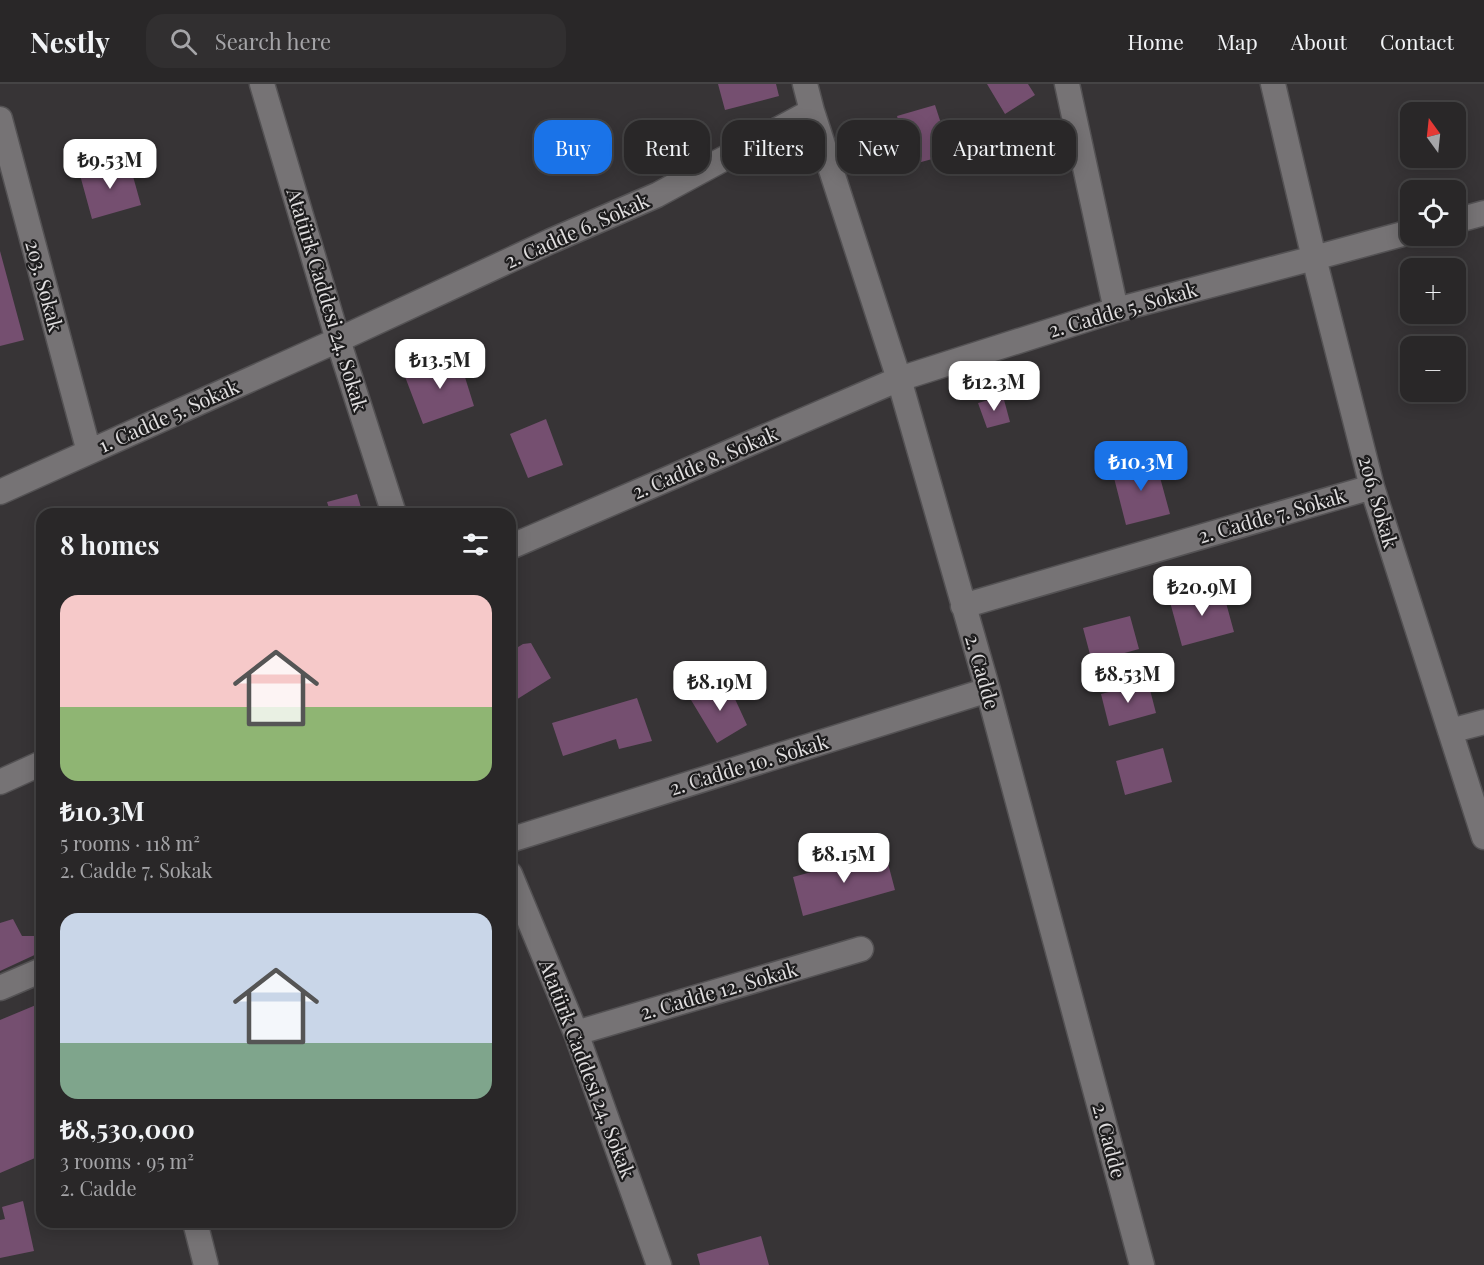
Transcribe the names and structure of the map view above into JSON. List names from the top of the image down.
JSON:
{
  "streets": {
    "street": [
      "2. Cadde 6. Sokak",
      "203. Sokak",
      "Atatürk Caddesi 24. Sokak",
      "2. Cadde 5. Sokak",
      "1. Cadde 5. Sokak",
      "2. Cadde 8. Sokak",
      "206. Sokak",
      "2. Cadde 7. Sokak",
      "2. Cadde",
      "2. Cadde 10. Sokak",
      "2. Cadde 12. Sokak"
    ]
  },
  "crossings": [
    ["2. Cadde 6. Sokak", "Atatürk Caddesi 24. Sokak"],
    ["2. Cadde 6. Sokak", "1. Cadde 5. Sokak"],
    ["2. Cadde 6. Sokak", "2. Cadde"],
    ["203. Sokak", "1. Cadde 5. Sokak"],
    ["Atatürk Caddesi 24. Sokak", "1. Cadde 5. Sokak"],
    ["Atatürk Caddesi 24. Sokak", "2. Cadde 12. Sokak"],
    ["2. Cadde 5. Sokak", "2. Cadde 8. Sokak"],
    ["2. Cadde 5. Sokak", "206. Sokak"],
    ["2. Cadde 5. Sokak", "2. Cadde"],
    ["2. Cadde 8. Sokak", "2. Cadde"],
    ["206. Sokak", "2. Cadde 7. Sokak"],
    ["2. Cadde 7. Sokak", "2. Cadde"],
    ["2. Cadde", "2. Cadde 10. Sokak"]
  ],
  "north": "top",
  "page": {
    "header": "Nestly",
    "search": "Search here",
    "nav": [
      "Home",
      "Map",
      "About",
      "Contact"
    ],
    "map_buttons": ["+", "−"],
    "chip": [
      "Buy",
      "Rent",
      "Filters",
      "New",
      "Apartment"
    ],
    "price": [
      "₺9.53M",
      "₺13.5M",
      "₺12.3M",
      "₺10.3M",
      "₺20.9M",
      "₺8.53M",
      "₺8.19M",
      "₺8.15M"
    ],
    "heading": "8 homes",
    "list": [
      {
        "name": "₺10.3M",
        "note": "5 rooms · 118 m² · 2. Cadde 7. Sokak"
      },
      {
        "name": "₺8,530,000",
        "note": "3 rooms · 95 m² · 2. Cadde"
      }
    ]
  }
}
